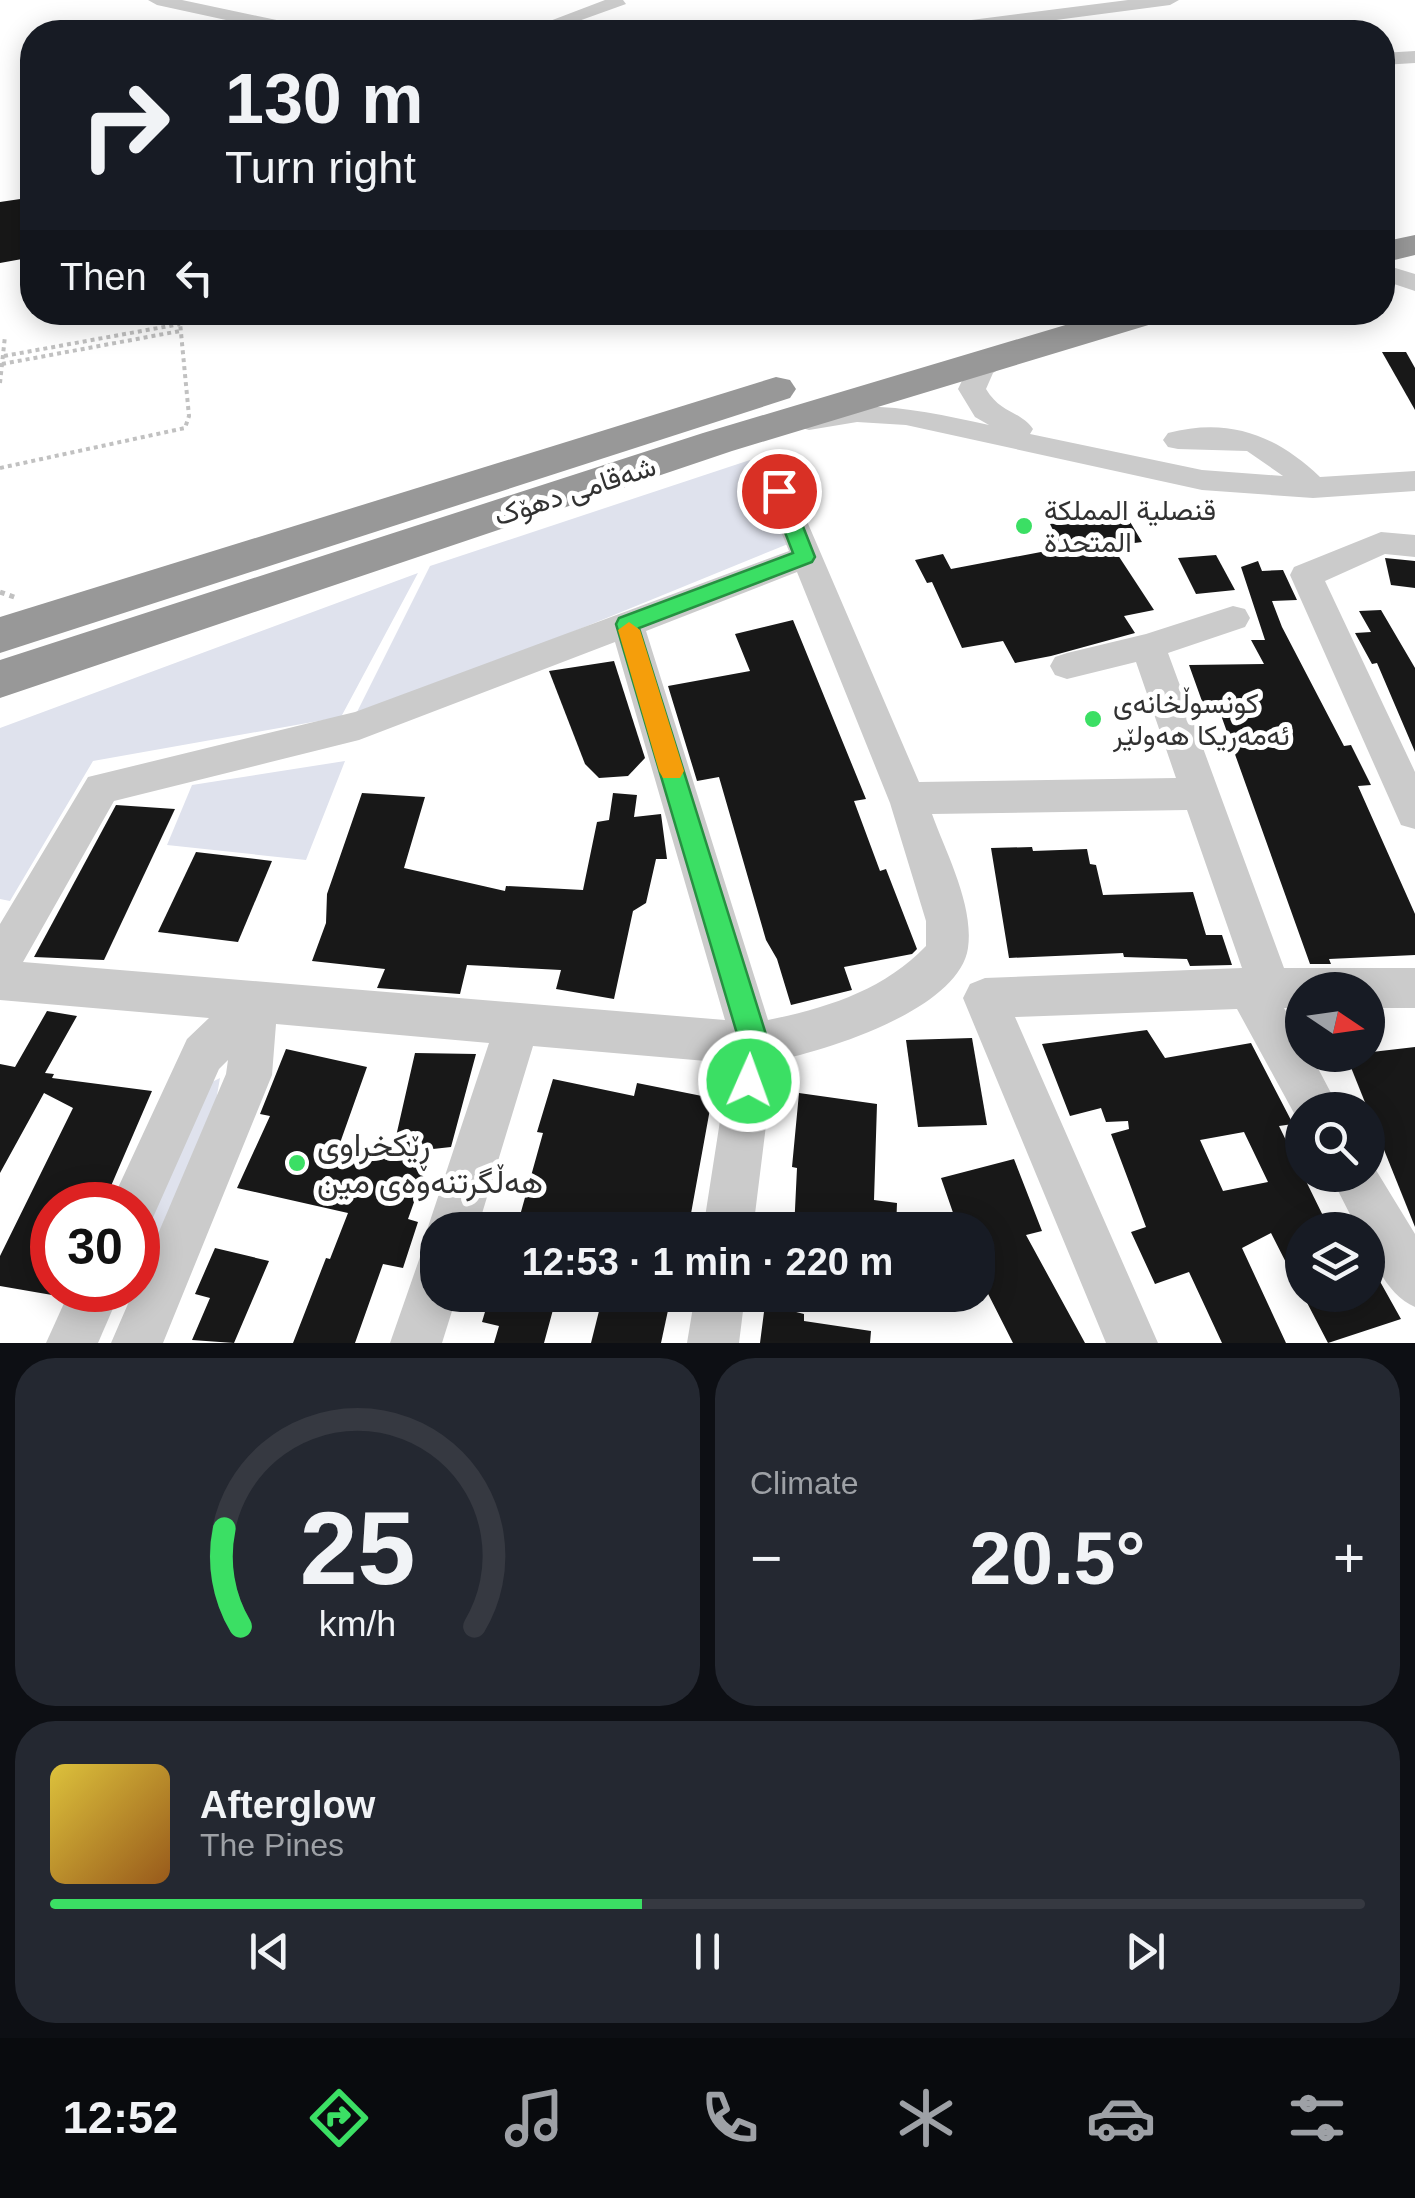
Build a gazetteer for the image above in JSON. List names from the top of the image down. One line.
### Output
{"streets":{"highway":["شەقامی دهۆک"]},"places":["قنصلية المملكة المتحدة","کونسوڵخانەی ئەمەریکا هەولێر","ڕێکخراوی هەڵگرتنەوەی مین"],"north":"right","page":{"turn":["130 m","Turn right"],"then":"Then","limit":"30","trip":"12:53 · 1 min · 220 m","tile":"Climate","heat":["−","20.5°","+"],"song":["Afterglow","The Pines"],"tabs":"12:52","gauge":["25","km/h"]}}
